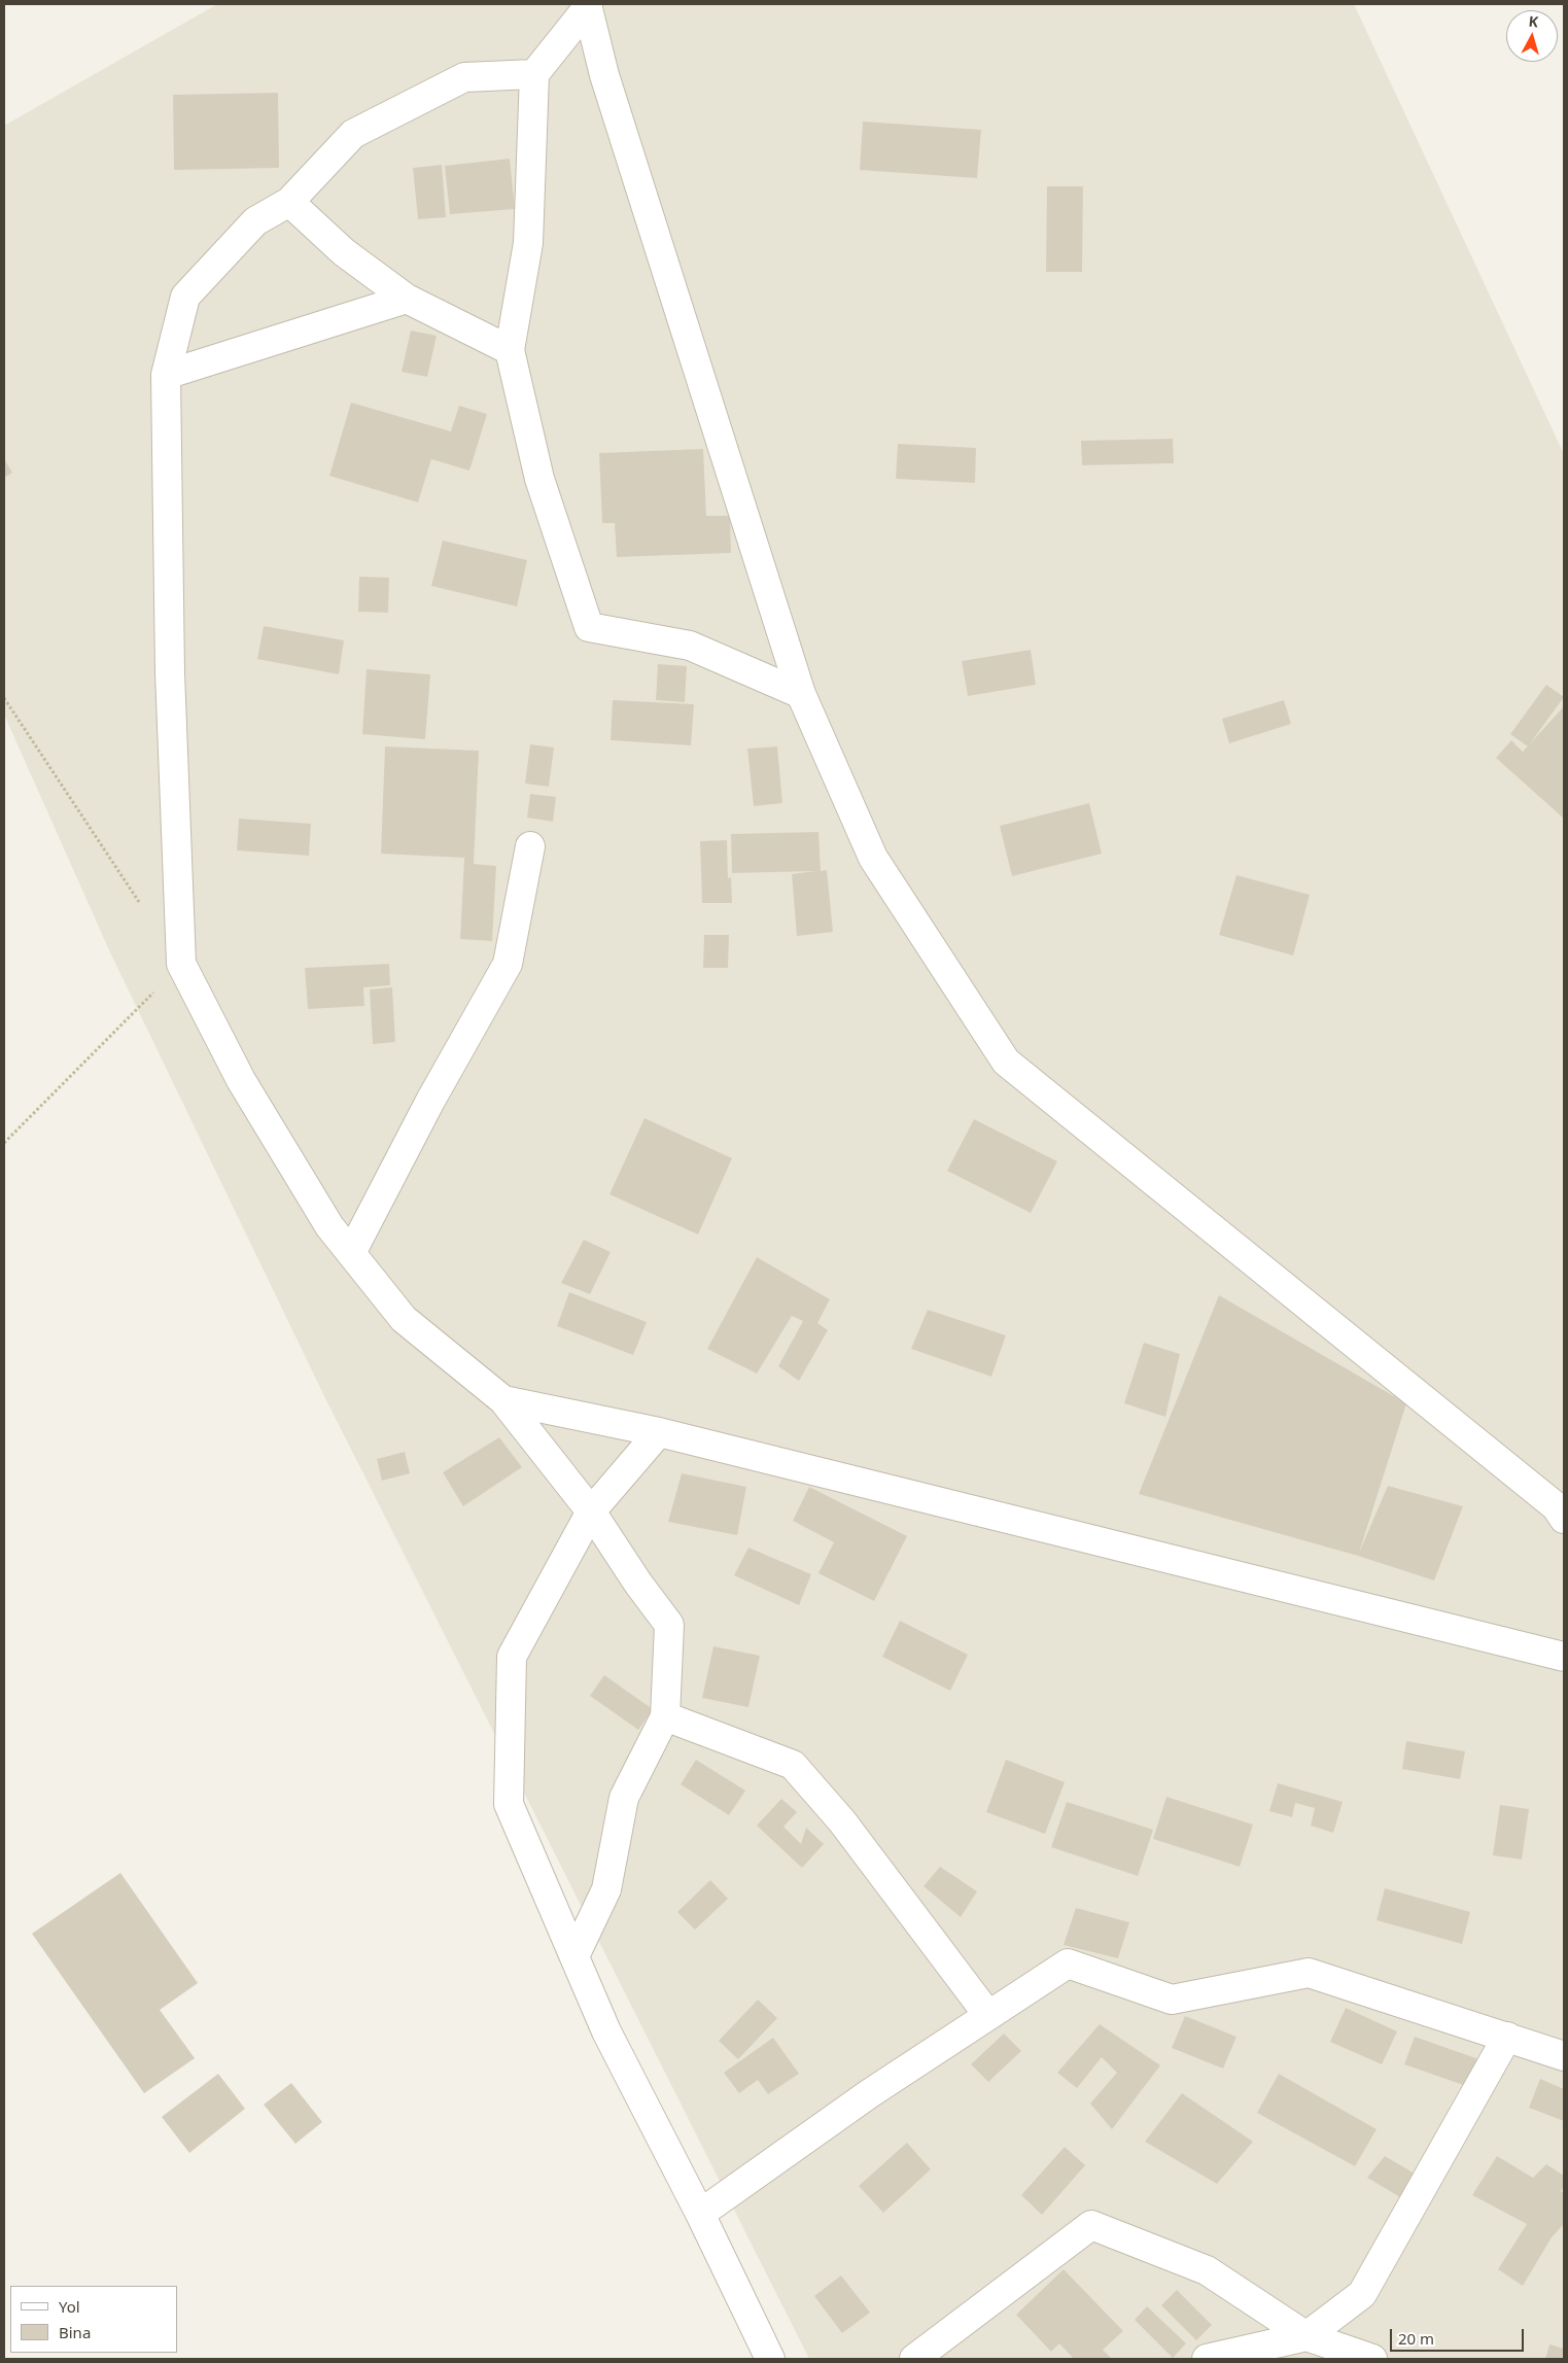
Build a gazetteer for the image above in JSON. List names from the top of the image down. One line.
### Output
{"legend":["Yol","Bina"],"scale_bar":"20 m","north":"top"}
